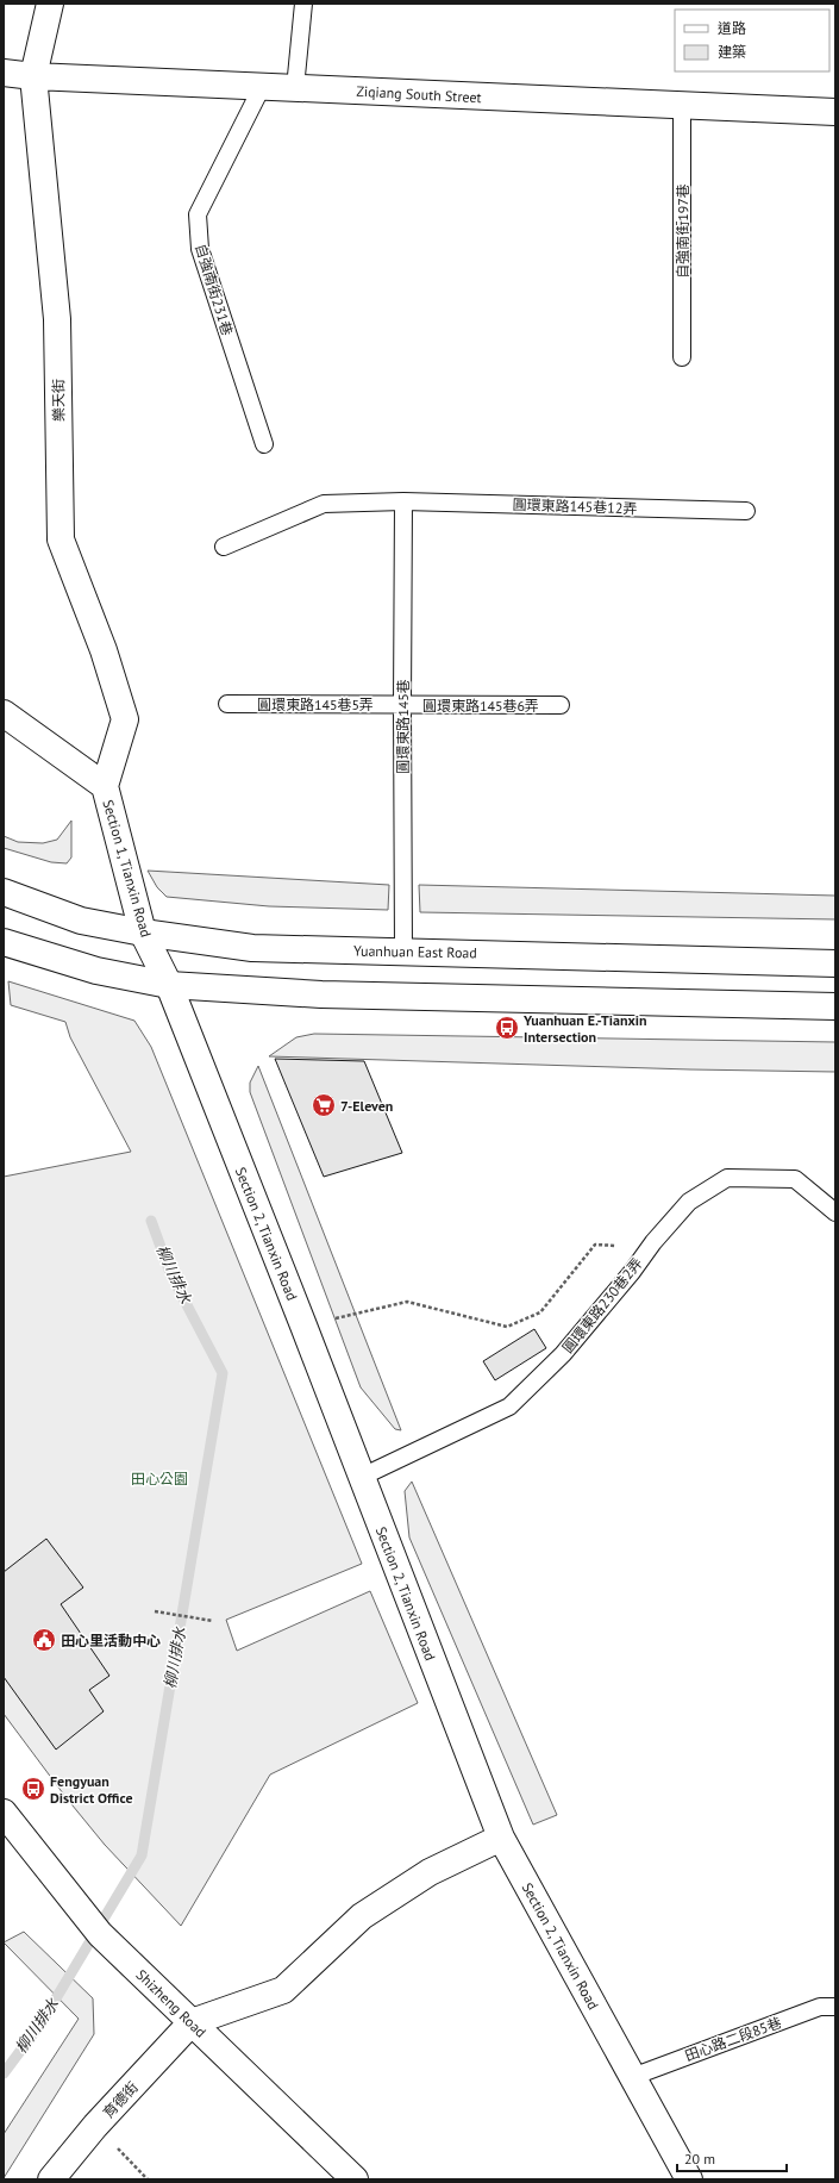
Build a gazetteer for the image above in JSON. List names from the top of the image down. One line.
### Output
{"streets":{"street":["Ziqiang South Street","樂天街","Section 1, Tianxin Road","Yuanhuan East Road","Section 2, Tianxin Road","Shizheng Road","育德街"],"lane":["自強南街197巷","自強南街231巷","圓環東路145巷12弄","圓環東路145巷5弄","圓環東路145巷6弄","圓環東路145巷","圓環東路230巷2弄","田心路二段85巷"]},"crossings":[["Ziqiang South Street","自強南街197巷"],["Ziqiang South Street","自強南街231巷"],["Ziqiang South Street","樂天街"],["樂天街","Section 1, Tianxin Road"],["圓環東路145巷12弄","圓環東路145巷"],["圓環東路145巷5弄","圓環東路145巷6弄"],["圓環東路145巷5弄","圓環東路145巷"],["圓環東路145巷6弄","圓環東路145巷"],["圓環東路145巷","Yuanhuan East Road"],["Section 1, Tianxin Road","Yuanhuan East Road"],["Section 1, Tianxin Road","Section 2, Tianxin Road"],["Section 2, Tianxin Road","圓環東路230巷2弄"],["Section 2, Tianxin Road","田心路二段85巷"],["Shizheng Road","育德街"]],"water":["柳川排水"],"parks":["田心公園"],"places":{"bus stop":["Yuanhuan E.-Tianxin Intersection","Fengyuan District Office"],"supermarket":["7-Eleven"],"public building":["田心里活動中心"]},"legend":["道路","建築"],"scale_bar":"20 m"}
